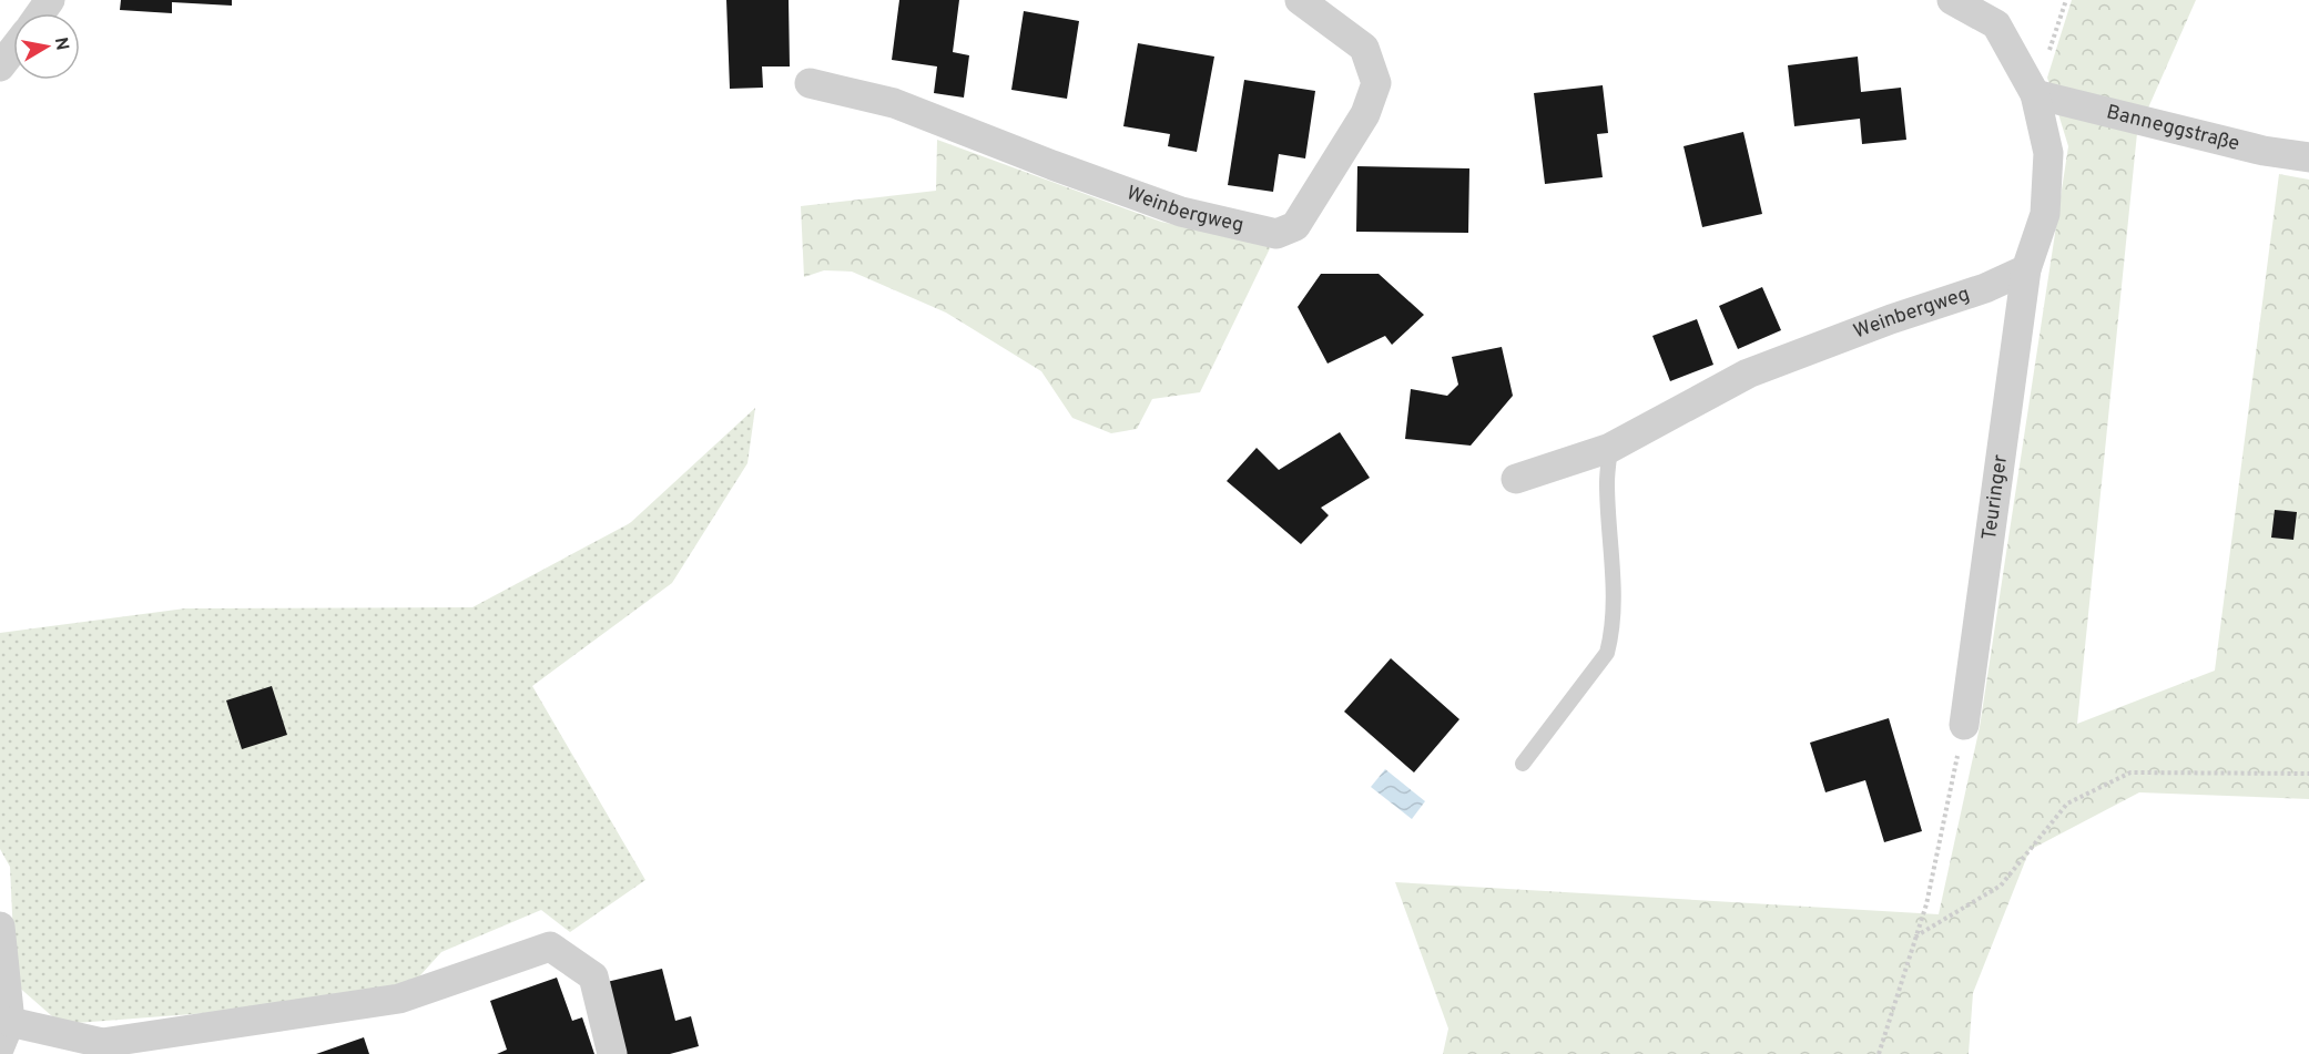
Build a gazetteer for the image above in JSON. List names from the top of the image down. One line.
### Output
{"streets":{"street":["Banneggstraße","Weinbergweg","Teuringer"]},"crossings":[["Weinbergweg","Teuringer"]],"north":"right"}
